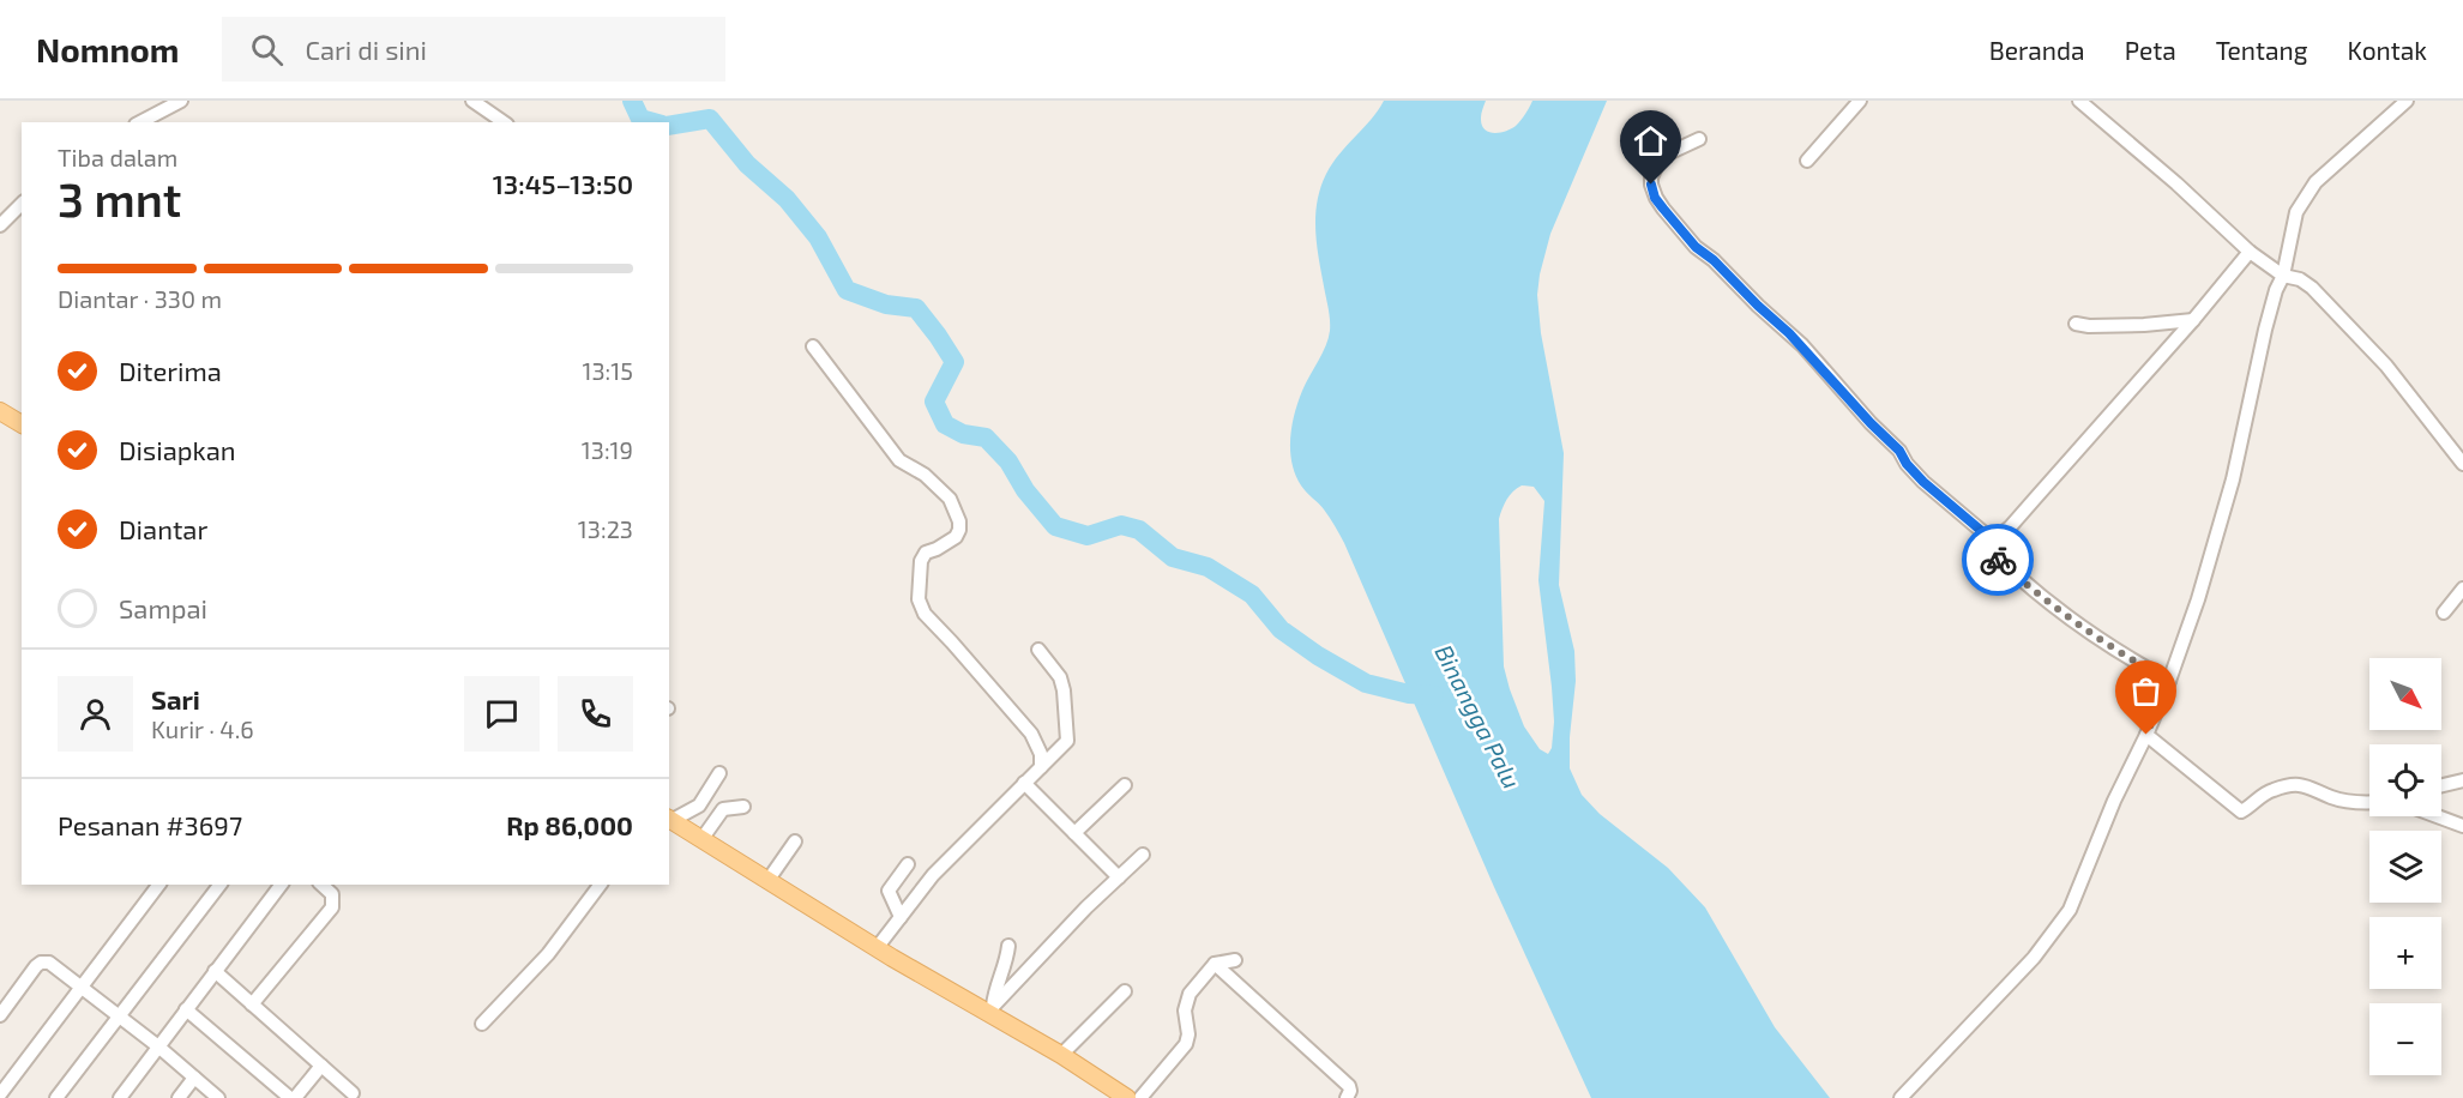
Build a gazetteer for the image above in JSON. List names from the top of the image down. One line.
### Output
{"water":["Binangga Palu"],"north":"bottom right","page":{"header":"Nomnom","search":"Cari di sini","nav":["Beranda","Peta","Tentang","Kontak"],"heading":["3 mnt","Tiba dalam","13:45–13:50"],"panel":["Sari","Kurir · 4.6","Pesanan #3697","Rp 86,000"],"bar":"Diantar · 330 m","list":[["Diterima","13:15"],["Disiapkan","13:19"],["Diantar","13:23"],"Sampai"],"map_buttons":["+","−"]}}
